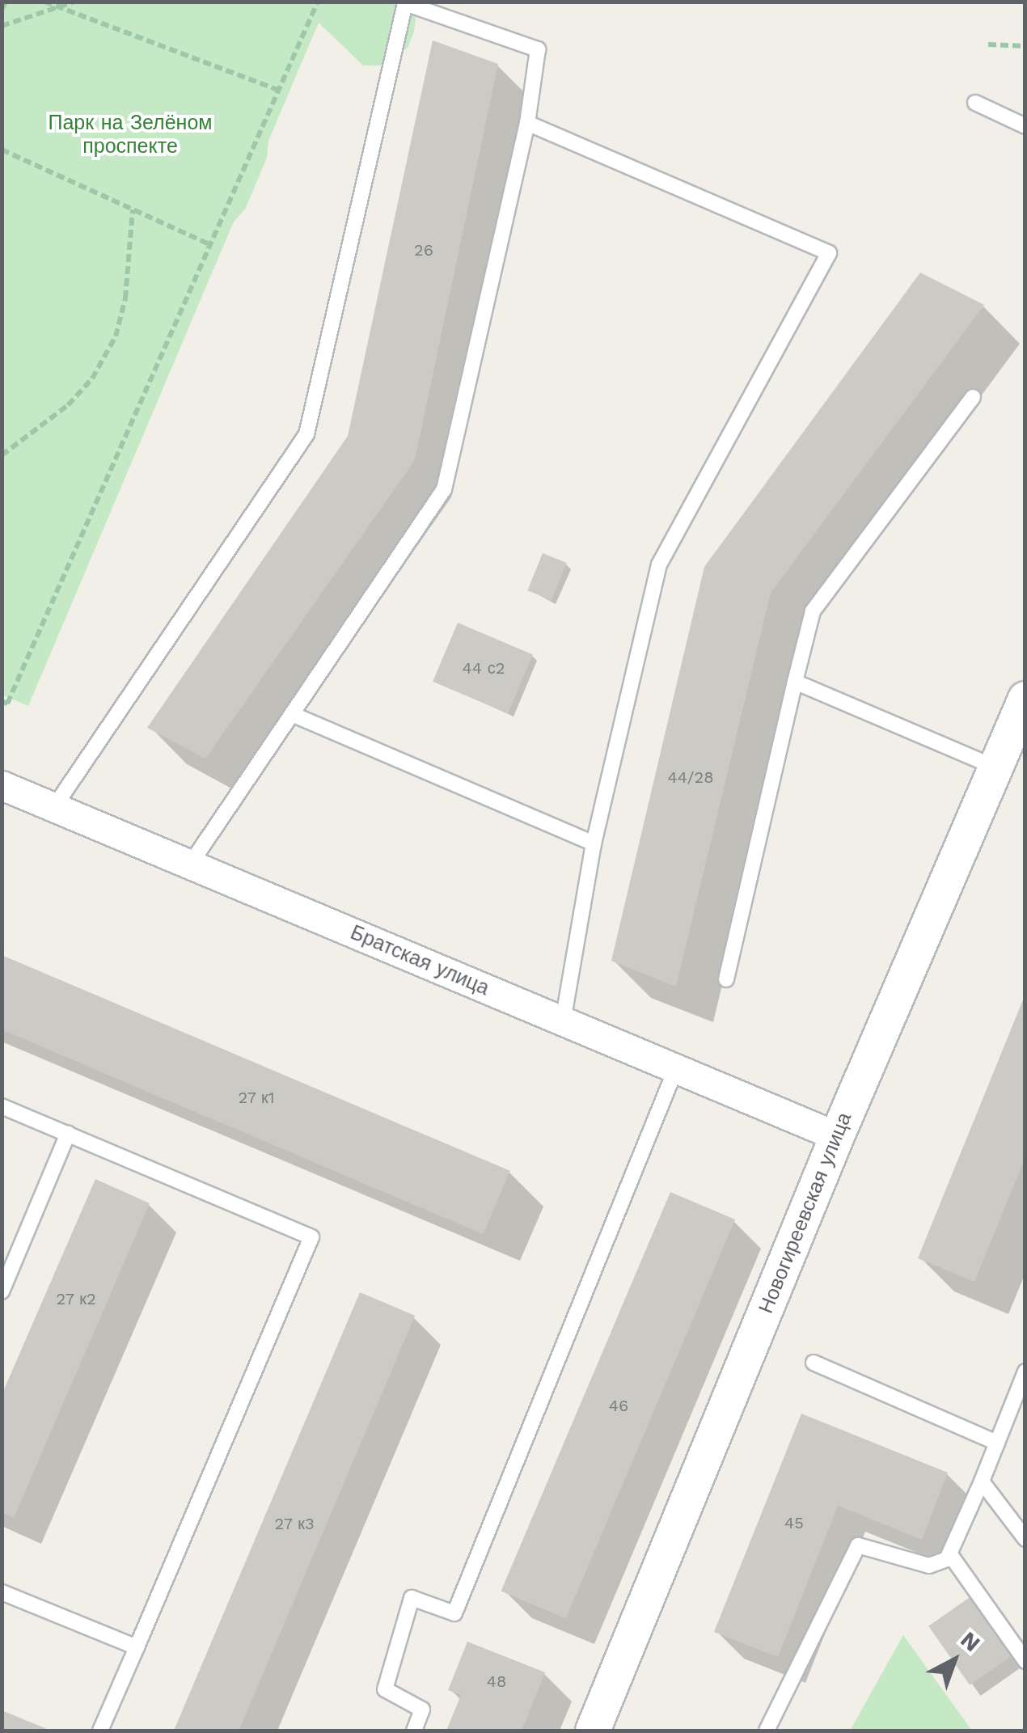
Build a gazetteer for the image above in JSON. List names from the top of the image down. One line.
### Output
{"streets":{"street":["Братская улица","Новогиреевская улица"]},"crossings":[["Братская улица","Новогиреевская улица"]],"parks":["Парк на Зелёном проспекте"],"house_numbers":["26","44 с2","44/28","27 к1","27 к2","46","45","27 к3","48"],"north":"top right"}
